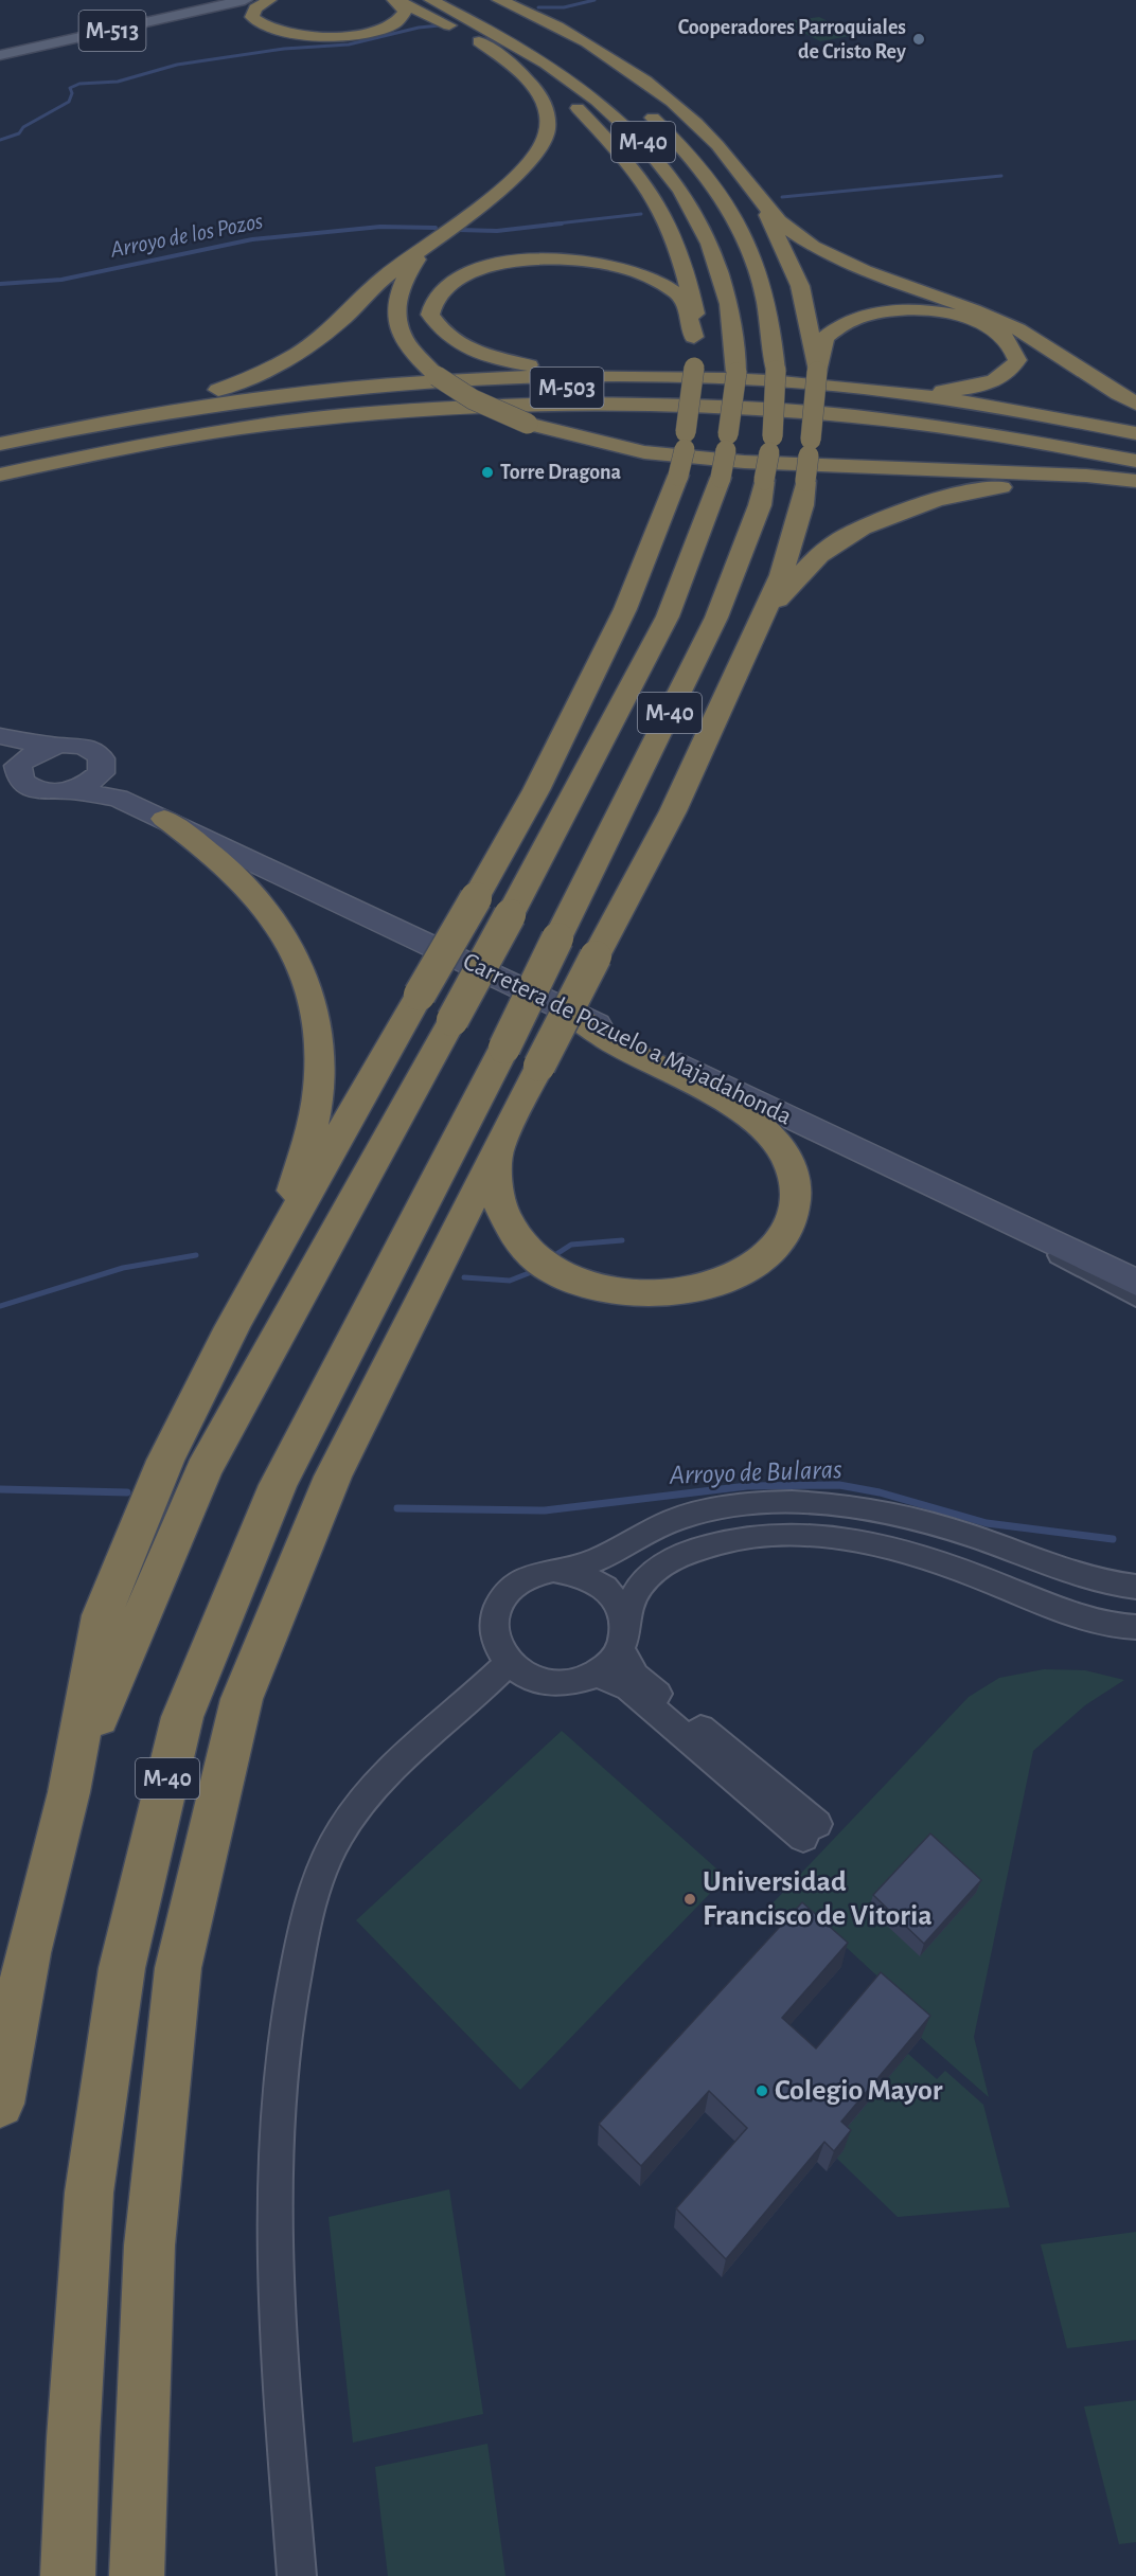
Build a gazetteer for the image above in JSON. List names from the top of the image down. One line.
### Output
{"streets":{"highway":["M-40","M-503"],"main road":["M-513"],"street":["Carretera de Pozuelo a Majadahonda"]},"water":["Arroyo de los Pozos","Arroyo de Bularas"],"places":["Cooperadores Parroquiales de Cristo Rey","Torre Dragona","Universidad Francisco de Vitoria","Colegio Mayor"]}
